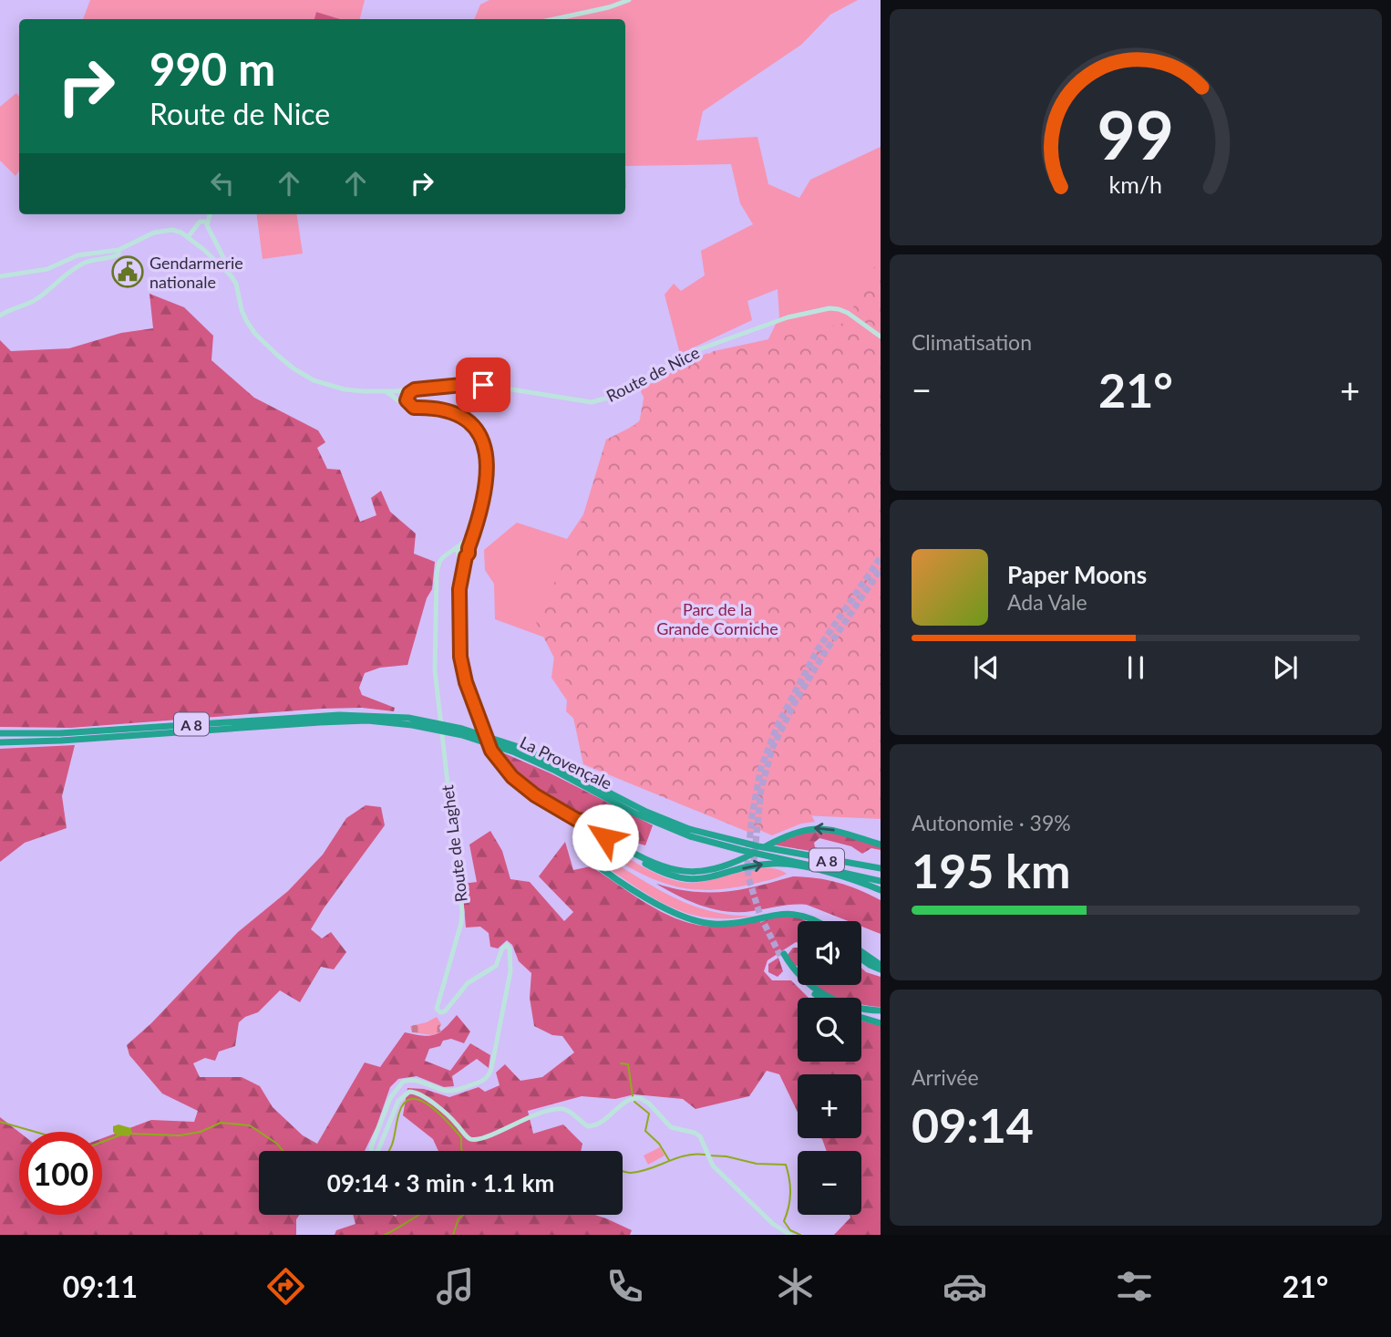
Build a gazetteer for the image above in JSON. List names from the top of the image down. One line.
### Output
{"streets":{"highway":["A 8","La Provençale"],"main road":["Route de Nice","Route de Laghet"]},"parks":["Parc de la Grande Corniche"],"places":{"public building":["Gendarmerie nationale"]},"page":{"turn":["990 m","Route de Nice"],"tile":["Climatisation",["Autonomie · 39%","195 km"],["Arrivée","09:14"]],"heat":["−","21°","+"],"song":["Paper Moons","Ada Vale"],"map_buttons":["+","−"],"limit":"100","trip":"09:14 · 3 min · 1.1 km","tabs":["09:11","21°"],"gauge":["99","km/h"]}}
